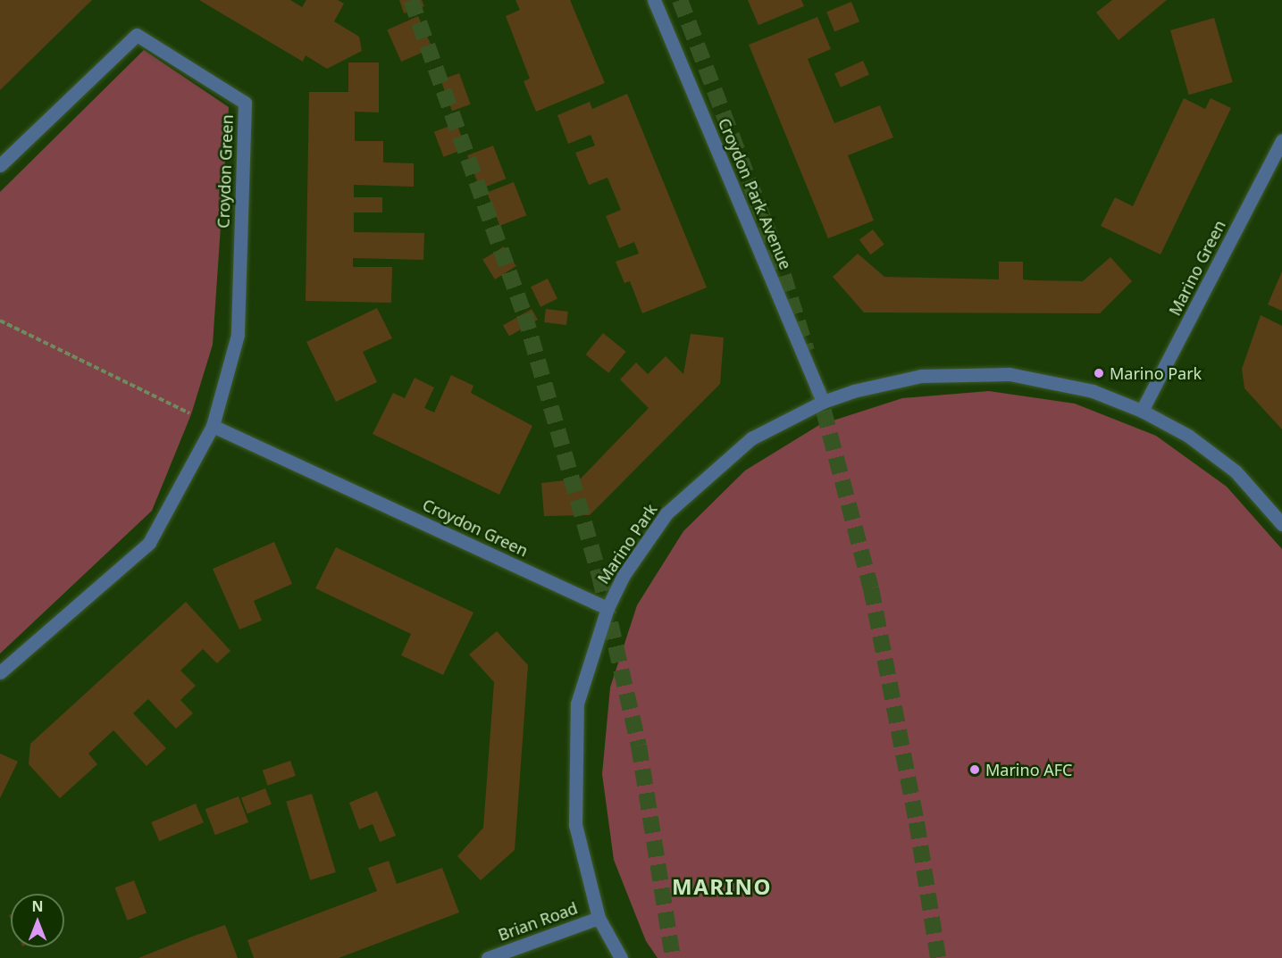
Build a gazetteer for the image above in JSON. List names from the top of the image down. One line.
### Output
{"streets":{"street":["Croydon Green","Croydon Park Avenue","Marino Green","Marino Park","Brian Road"]},"crossings":[["Croydon Green","Marino Park"],["Croydon Park Avenue","Marino Park"],["Marino Green","Marino Park"],["Marino Park","Brian Road"]],"districts":["MARINO"],"places":["Marino Park","Marino AFC"],"north":"top"}
